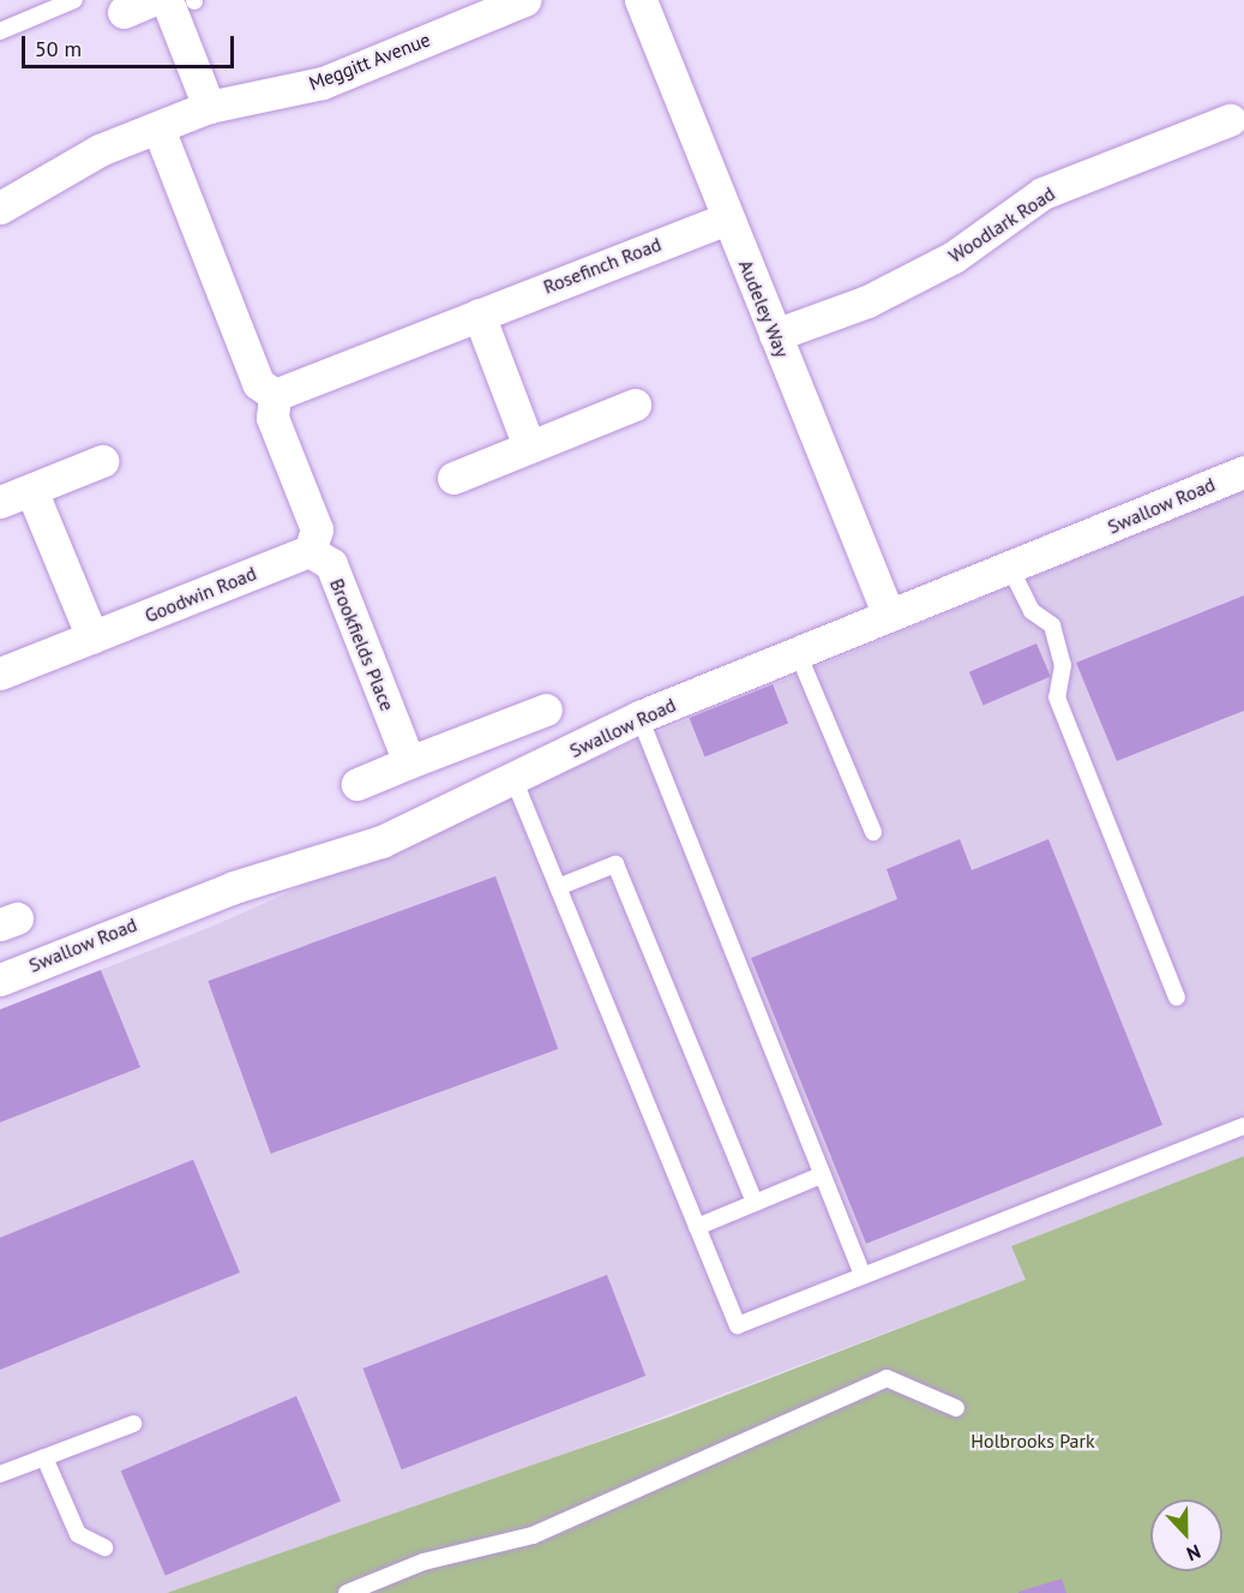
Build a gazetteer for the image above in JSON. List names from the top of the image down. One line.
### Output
{"streets":{"street":["Meggitt Avenue","Woodlark Road","Rosefinch Road","Audeley Way","Swallow Road","Goodwin Road","Brookfields Place"]},"crossings":[["Woodlark Road","Audeley Way"],["Rosefinch Road","Audeley Way"],["Audeley Way","Swallow Road"],["Goodwin Road","Brookfields Place"]],"parks":["Holbrooks Park"],"scale_bar":"50 m","north":"bottom"}
